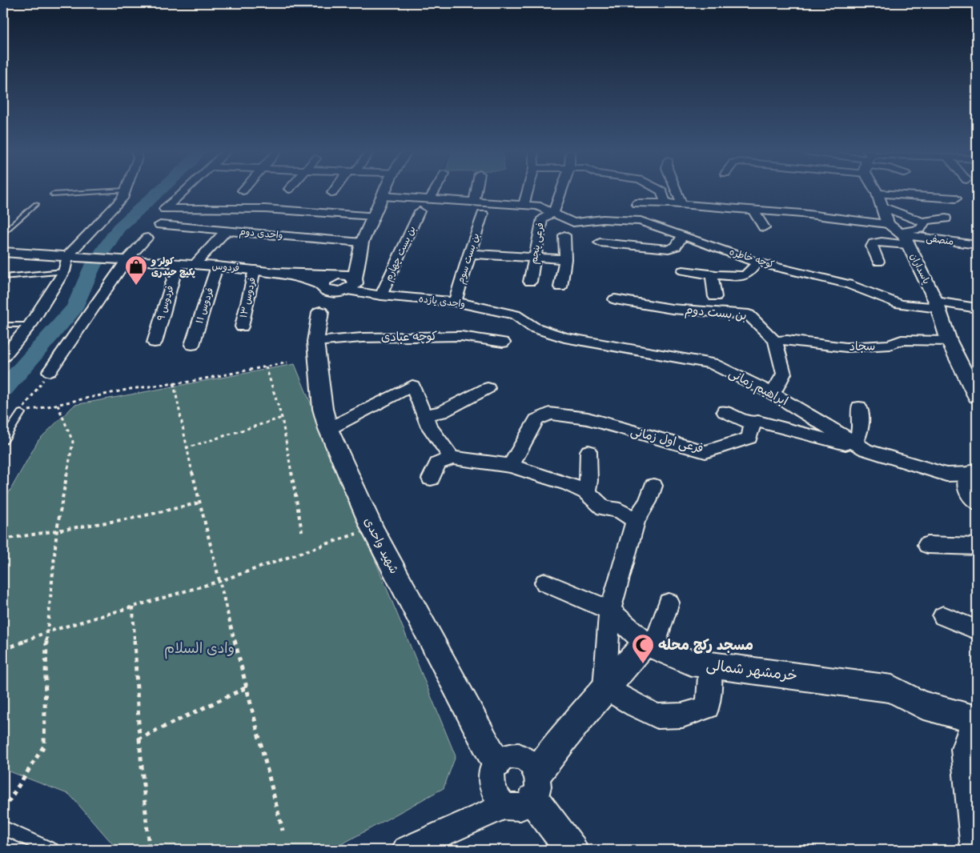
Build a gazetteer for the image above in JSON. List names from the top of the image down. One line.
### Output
{"streets":{"street":["واحدی دوم","منصفی","فرعی پنجم","بن بست چهارم","بن بست سوم","كوچه خاطره","فردوس","پاسداران","فردوس ۱۳","واحدی یازده","فردوس ۹","فردوس ۱۱","بن بست دوم","کوچه عبادی","سجاد","ابراهیم زمانی","فرعی اول زمانی","شهید واحدی","خرمشهر شمالی"]},"crossings":[["منصفی","پاسداران"],["فرعی پنجم","كوچه خاطره"],["بن بست چهارم","واحدی یازده"],["بن بست سوم","واحدی یازده"],["كوچه خاطره","پاسداران"],["فردوس","فردوس ۱۳"],["فردوس","فردوس ۹"],["فردوس","فردوس ۱۱"],["پاسداران","سجاد"],["واحدی یازده","ابراهیم زمانی"],["بن بست دوم","سجاد"],["بن بست دوم","ابراهیم زمانی"],["کوچه عبادی","شهید واحدی"]],"parks":["وادی السلام"],"places":{"shop":["کولر و پکیج حیدری"],"mosque":["مسجد رکج محله"]}}
